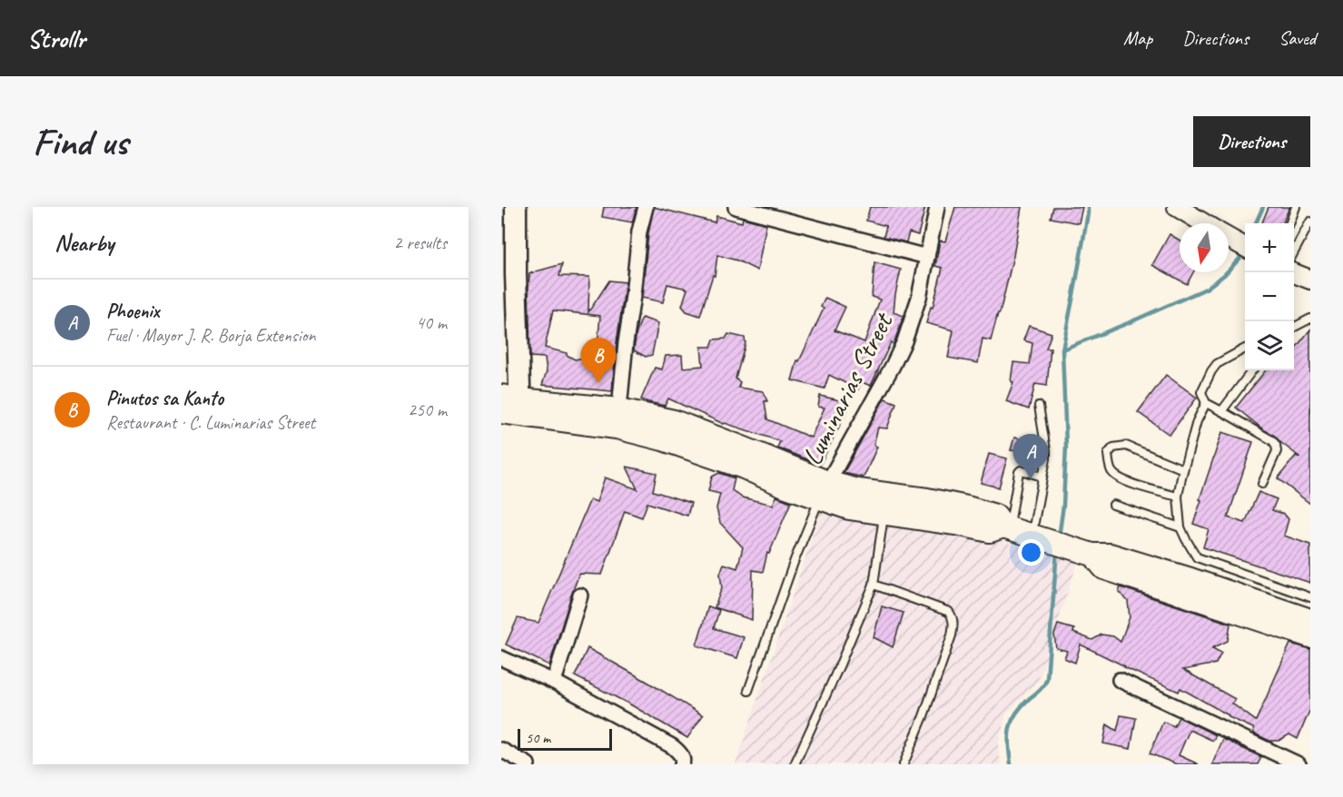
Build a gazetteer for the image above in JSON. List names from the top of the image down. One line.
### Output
{"streets":{"street":["Luminarias Street"]},"scale_bar":"50 m","north":"bottom","page":{"header":"Strollr","nav":["Map","Directions","Saved"],"buttons":"Directions","title":"Find us","heading":["Nearby","2 results"],"map_buttons":["+","−"],"list":[{"mark":"A","name":"Phoenix","note":"Fuel · Mayor J. R. Borja Extension","value":"40 m"},{"mark":"B","name":"Pinutos sa Kanto","note":"Restaurant · C. Luminarias Street","value":"250 m"}],"pins":["B","A"],"scale":"50 m"}}
